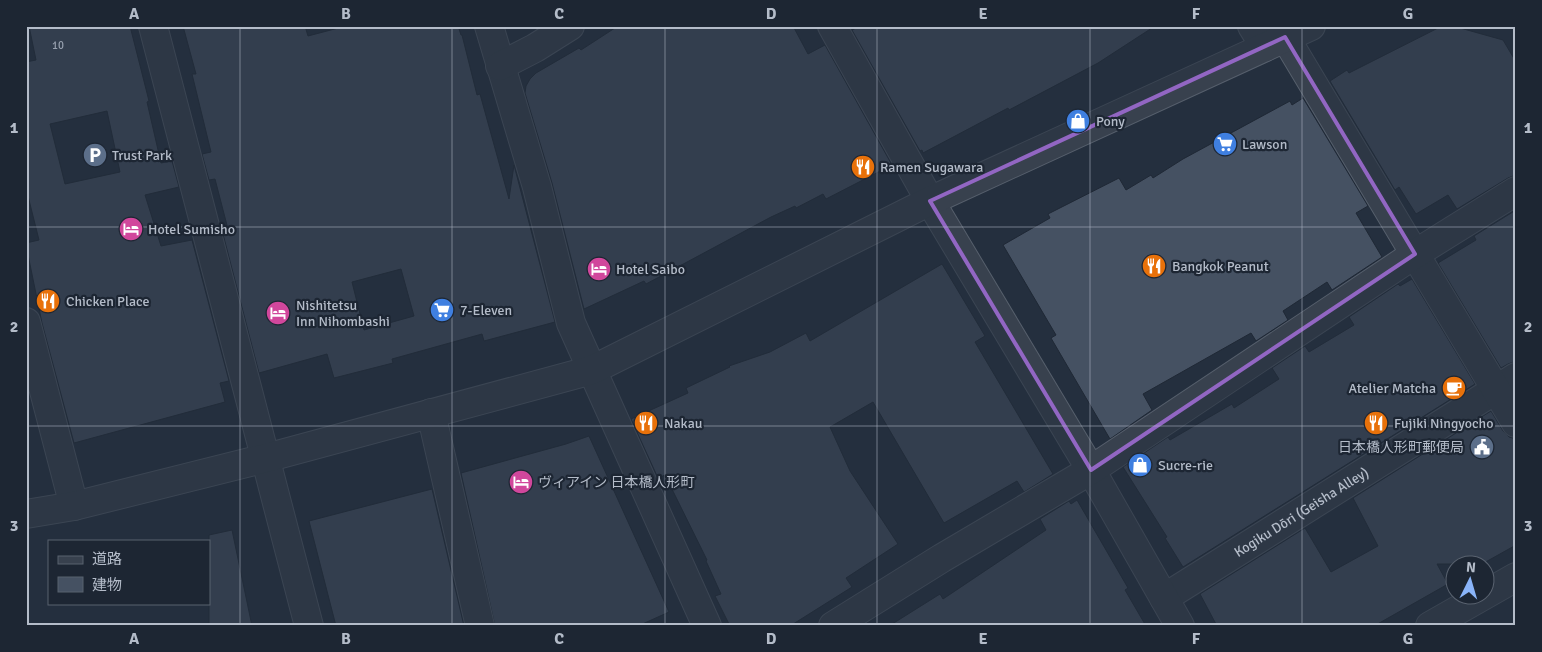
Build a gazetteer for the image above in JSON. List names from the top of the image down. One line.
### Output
{"streets":{"street":["Kogiku Dōri (Geisha Alley)"]},"places":{"shop":["Pony","Sucre-rie"],"supermarket":["Lawson","7-Eleven"],"parking":["Trust Park"],"restaurant":["Ramen Sugawara","Bangkok Peanut","Chicken Place","Nakau","Fujiki Ningyocho"],"hotel":["Hotel Sumisho","Hotel Saibo","Nishitetsu Inn Nihombashi","ヴィアイン 日本橋人形町"],"cafe":["Atelier Matcha"],"public building":["日本橋人形町郵便局"]},"house_numbers":["10"],"legend":["道路","建物"],"north":"top","grid":{"columns":["A","B","C","D","E","F","G"],"rows":["1","2","3"]}}
